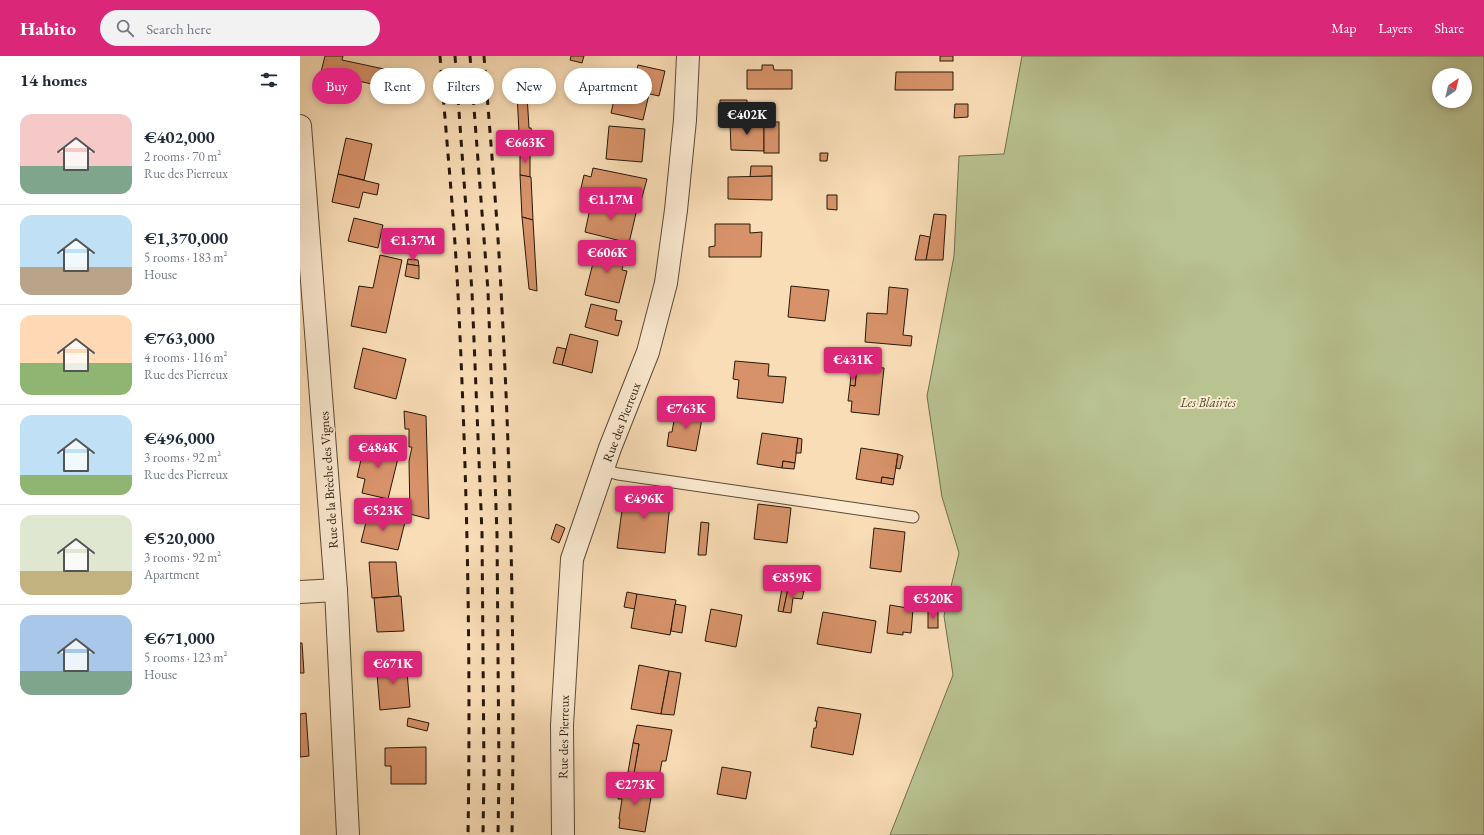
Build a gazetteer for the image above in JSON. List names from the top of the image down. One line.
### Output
{"streets":{"street":["Rue des Pierreux","Rue de la Brèche des Vignes"]},"parks":["Les Blairies"],"north":"top right","page":{"header":"Habito","search":"Search here","nav":["Map","Layers","Share"],"heading":"14 homes","chip":["Buy","Rent","Filters","New","Apartment"],"price":["€402K","€663K","€1.17M","€1.37M","€606K","€431K","€763K","€484K","€496K","€523K","€859K","€520K","€671K","€273K"],"list":[{"name":"€402,000","note":"2 rooms · 70 m² · Rue des Pierreux"},{"name":"€1,370,000","note":"5 rooms · 183 m² · House"},{"name":"€763,000","note":"4 rooms · 116 m² · Rue des Pierreux"},{"name":"€496,000","note":"3 rooms · 92 m² · Rue des Pierreux"},{"name":"€520,000","note":"3 rooms · 92 m² · Apartment"},{"name":"€671,000","note":"5 rooms · 123 m² · House"}]}}
